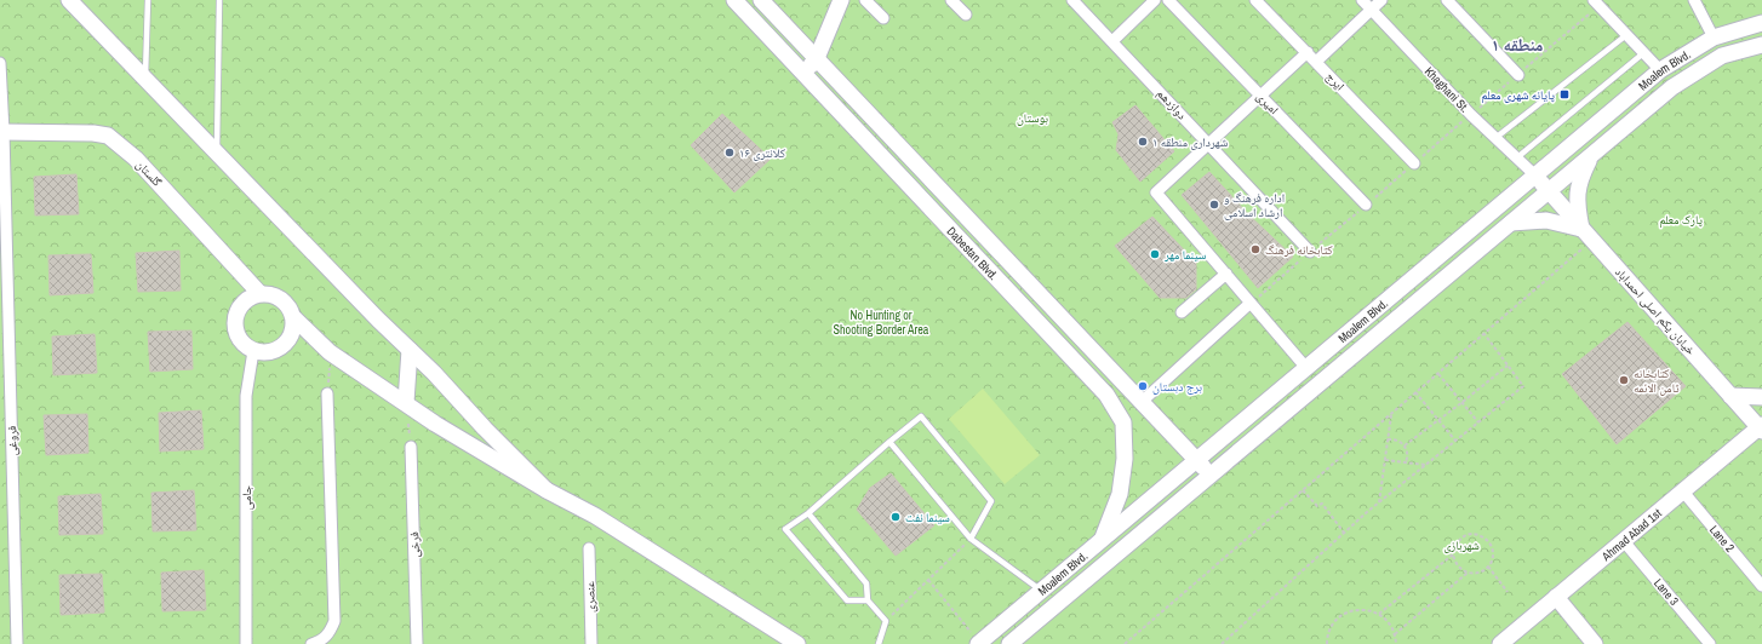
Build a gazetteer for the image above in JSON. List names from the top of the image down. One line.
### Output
{"streets":{"street":["Moalem Blvd.","ایرج","Khaghani St.","امیری","دوازدهم","گلستان","Dabestan Blvd.","خیابان یکم اصلی احمداباد","فروغی","جامی","Ahmad Abad 1st","Lane 2","فرخی","Lane 3","عنصری"]},"crossings":[["Moalem Blvd.","Khaghani St."],["Moalem Blvd.","Dabestan Blvd."],["Moalem Blvd.","خیابان یکم اصلی احمداباد"],["Khaghani St.","خیابان یکم اصلی احمداباد"],["گلستان","فروغی"],["گلستان","جامی"],["خیابان یکم اصلی احمداباد","Ahmad Abad 1st"],["Ahmad Abad 1st","Lane 2"],["Ahmad Abad 1st","Lane 3"]],"districts":["منطقه ۱"],"parks":["بوستان","پارک معلم","No Hunting or Shooting Border Area","شهربازی"],"places":{"transit":["پایانه شهری معلم"],"other":["شهرداری منطقه ۱","کلانتری ۱۶","اداره فرهنگ و ارشاد اسلامی","کتابخانه فرهنگ","سینما مهر","کتابخانه ثامن الائمه","برج دبستان","سینما نفت"]}}
